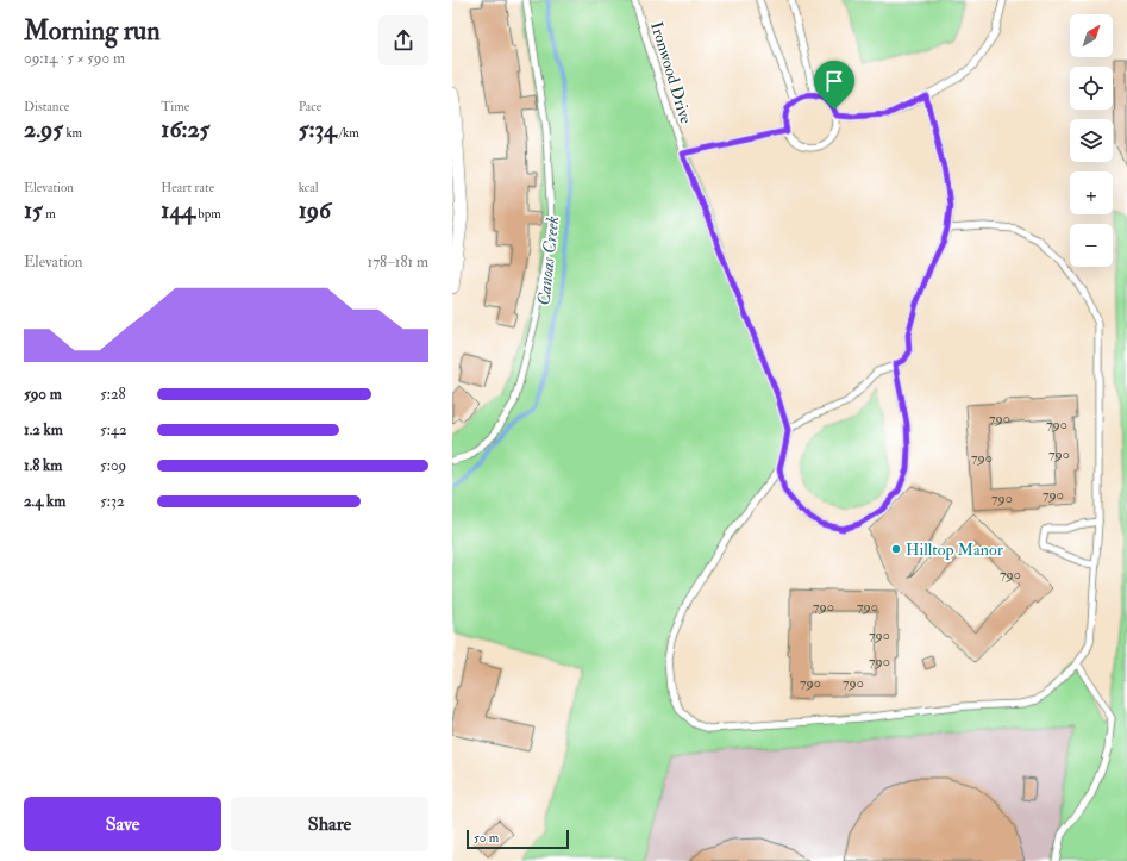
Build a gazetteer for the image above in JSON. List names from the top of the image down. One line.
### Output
{"streets":{"lane":["Ironwood Drive"]},"water":["Canoas Creek"],"places":["Hilltop Manor"],"house_numbers":["790","790","790","790","790","790","790","790","790","790","790","790","790"],"scale_bar":"50 m","north":"top right","page":{"heading":["Morning run","09:14 · 5 × 590 m"],"map_buttons":["+","−"],"stats":[["Distance","2.95 km"],["Time","16:25"],["Pace","5:34 /km"],["Elevation","15 m"],["Heart rate","144 bpm"],["kcal","196"]],"chart":["Elevation","178–181 m"],"list":[{"name":"590 m","note":"5:28"},{"name":"1.2 km","note":"5:42"},{"name":"1.8 km","note":"5:09"},{"name":"2.4 km","note":"5:32"}],"buttons":["Save","Share"],"scale":"50 m"}}
